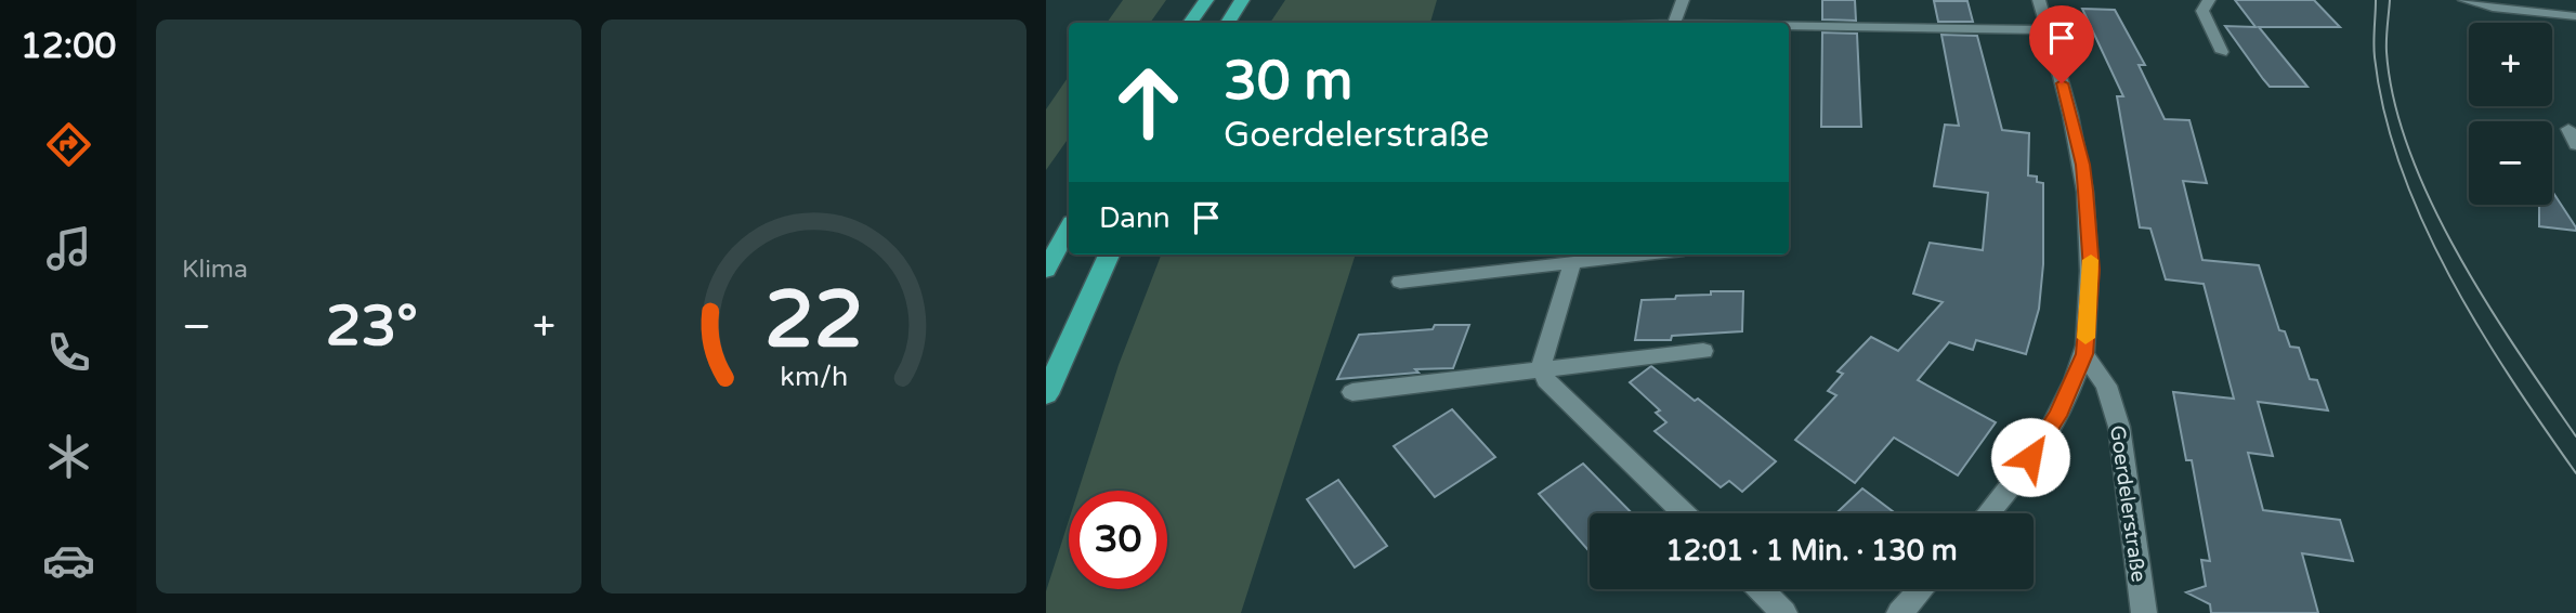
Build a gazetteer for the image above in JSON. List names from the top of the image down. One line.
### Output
{"streets":{"street":["Goerdelerstraße"]},"page":{"tabs":"12:00","tile":"Klima","map_buttons":["+","−"],"turn":["30 m","Goerdelerstraße"],"then":"Dann","heat":["−","23°","+"],"limit":"30","trip":"12:01 · 1 Min. · 130 m","gauge":["22","km/h"]}}
